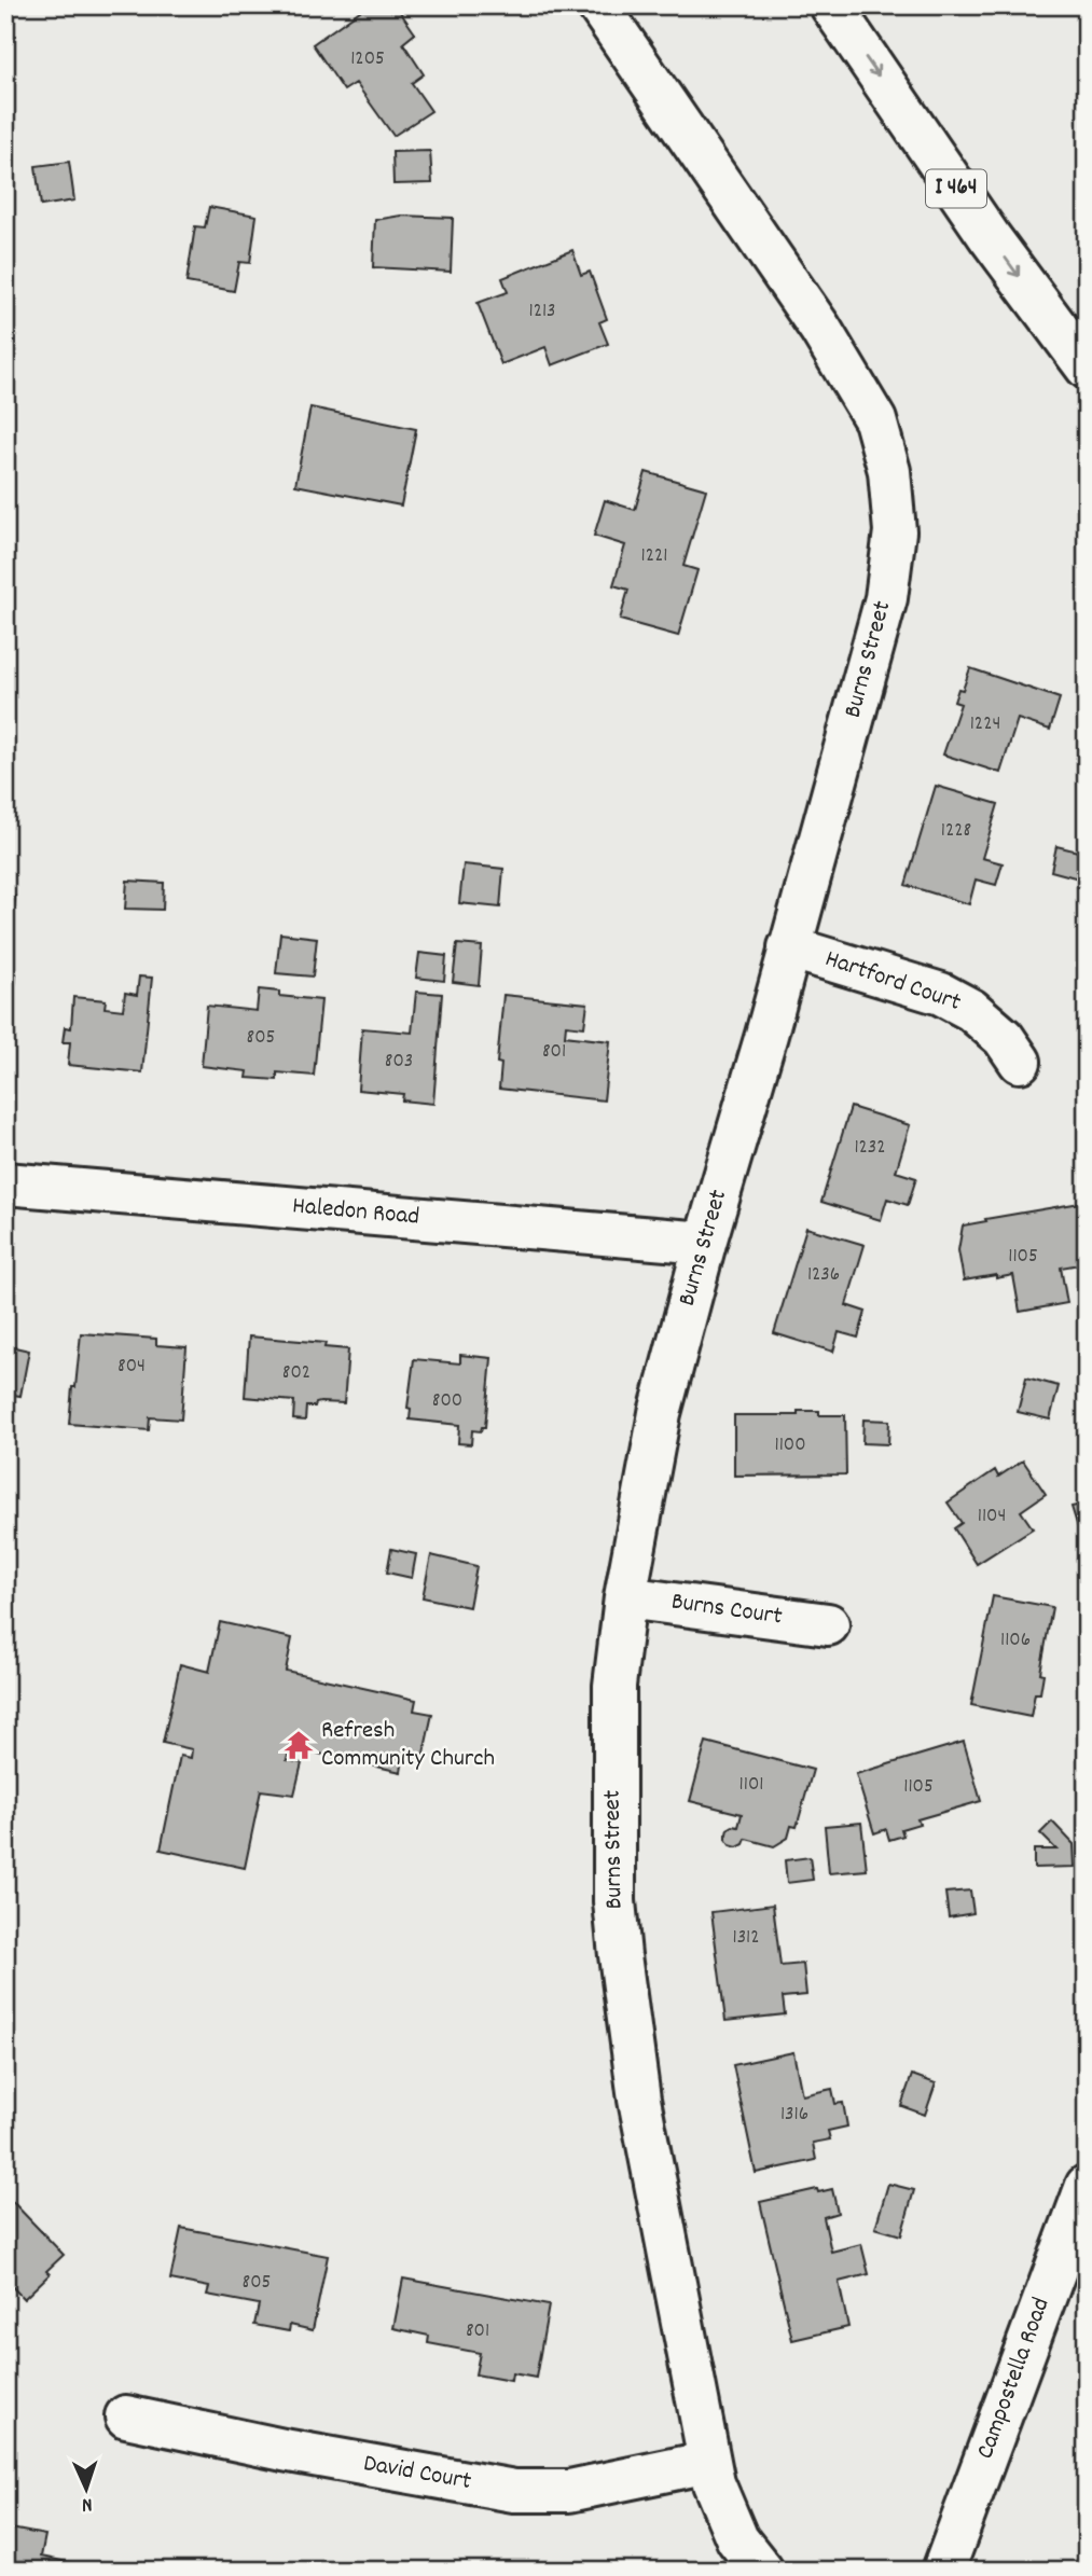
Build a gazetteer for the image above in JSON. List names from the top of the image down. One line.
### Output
{"streets":{"main road":["I 464","Burns Street","Hartford Court","Haledon Road","Burns Court","Campostella Road","David Court"]},"crossings":[["Burns Street","Hartford Court"],["Burns Street","Haledon Road"],["Burns Street","Burns Court"],["Burns Street","David Court"]],"places":{"temple":["Refresh Community Church"]},"house_numbers":["1205","1213","1221","1224","1228","805","801","803","1232","1105","1236","804","802","800","1100","1104","1106","1101","1105","1312","1316","805","801"],"north":"bottom"}
